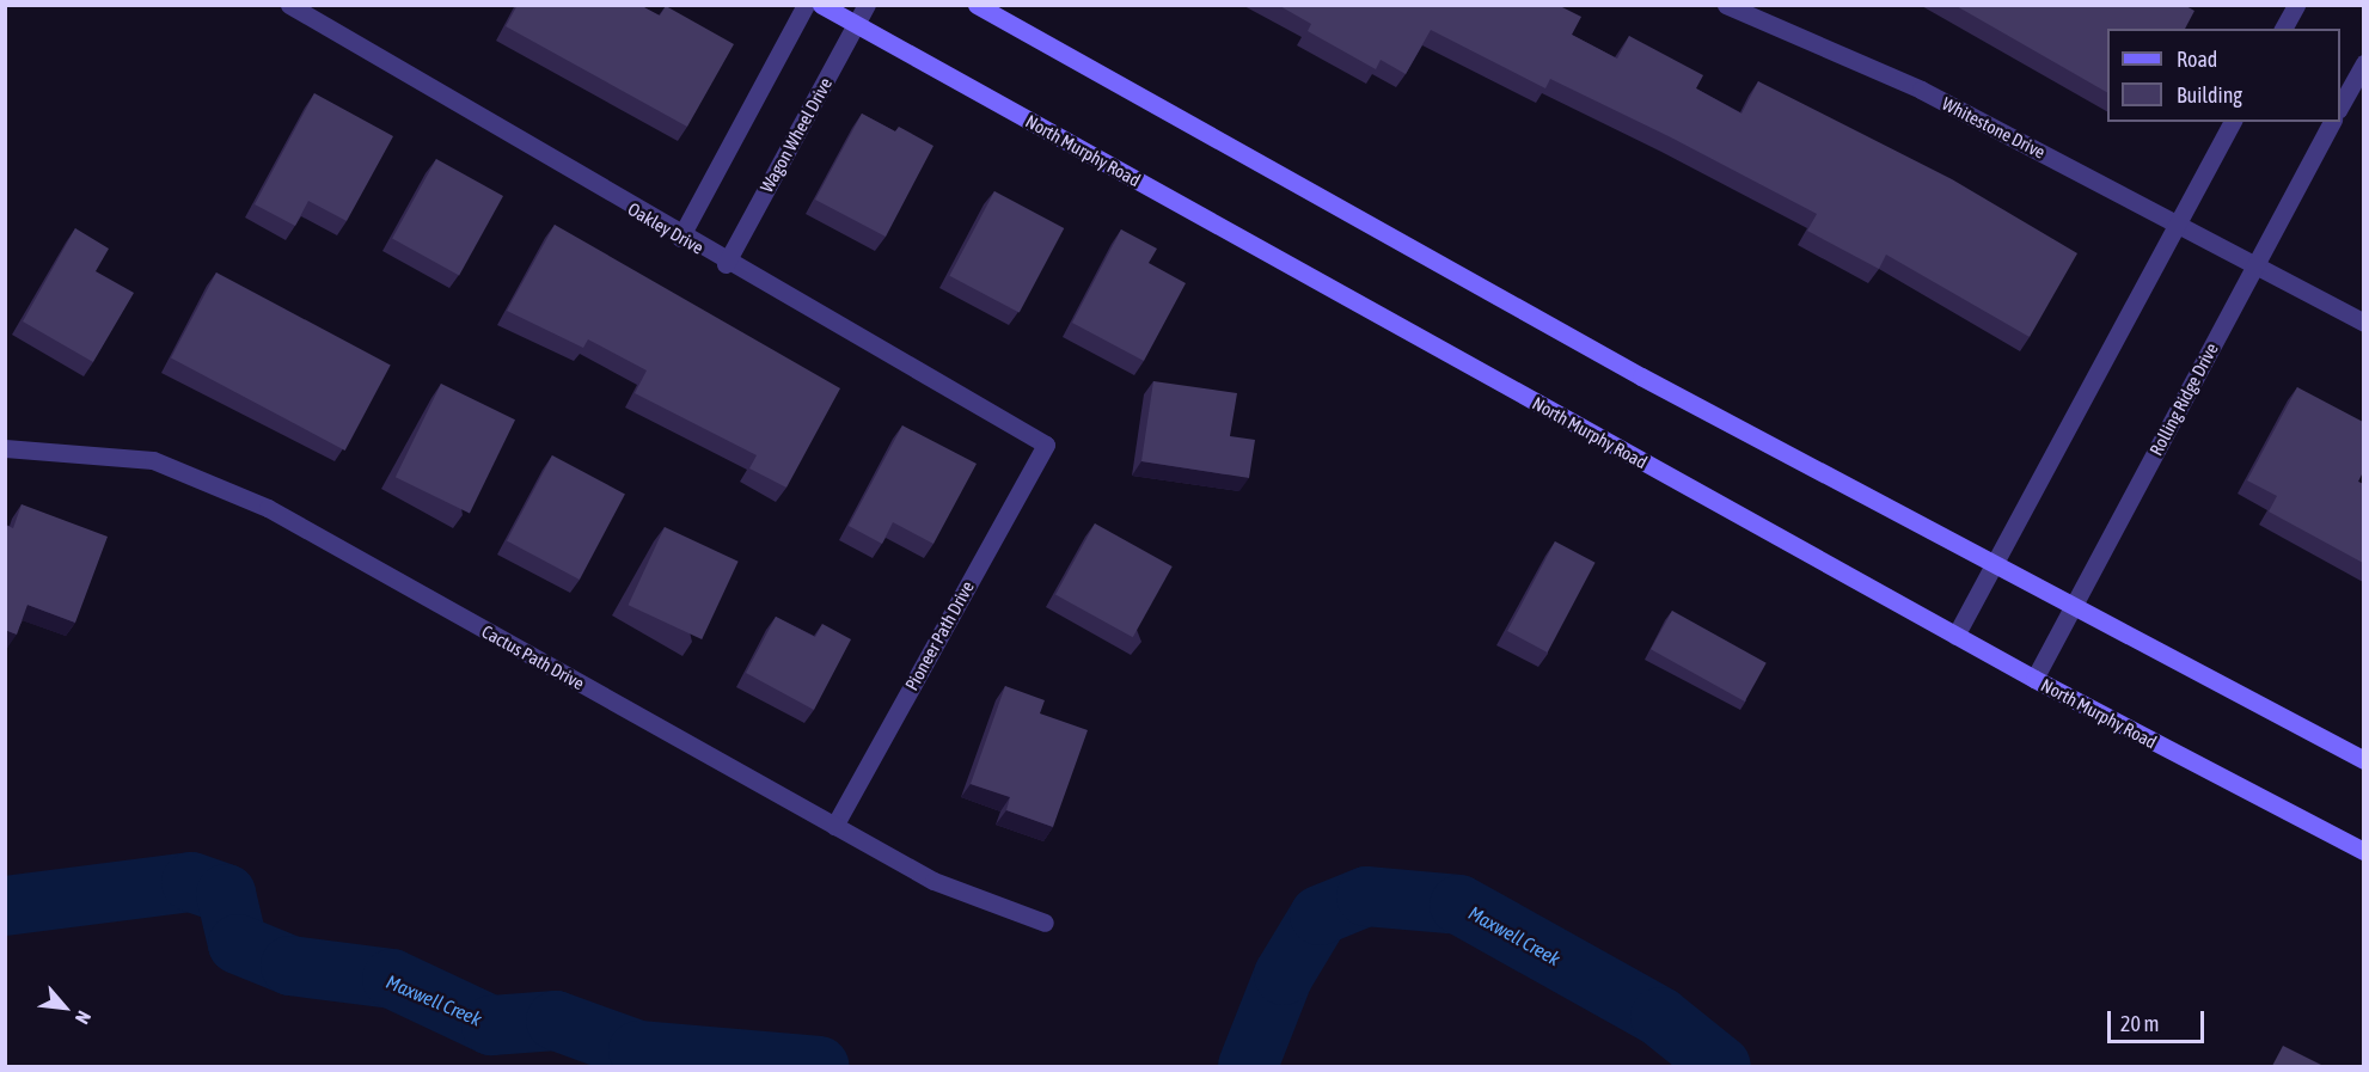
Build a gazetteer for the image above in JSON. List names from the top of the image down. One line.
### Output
{"streets":{"main road":["North Murphy Road"],"street":["Whitestone Drive","Wagon Wheel Drive","Oakley Drive","Rolling Ridge Drive","Pioneer Path Drive","Cactus Path Drive"]},"crossings":[["Whitestone Drive","Rolling Ridge Drive"],["Wagon Wheel Drive","North Murphy Road"],["Wagon Wheel Drive","Oakley Drive"],["North Murphy Road","Rolling Ridge Drive"],["Oakley Drive","Pioneer Path Drive"],["Pioneer Path Drive","Cactus Path Drive"]],"water":["Maxwell Creek"],"legend":["Road","Building"],"scale_bar":"20 m","north":"bottom right"}
